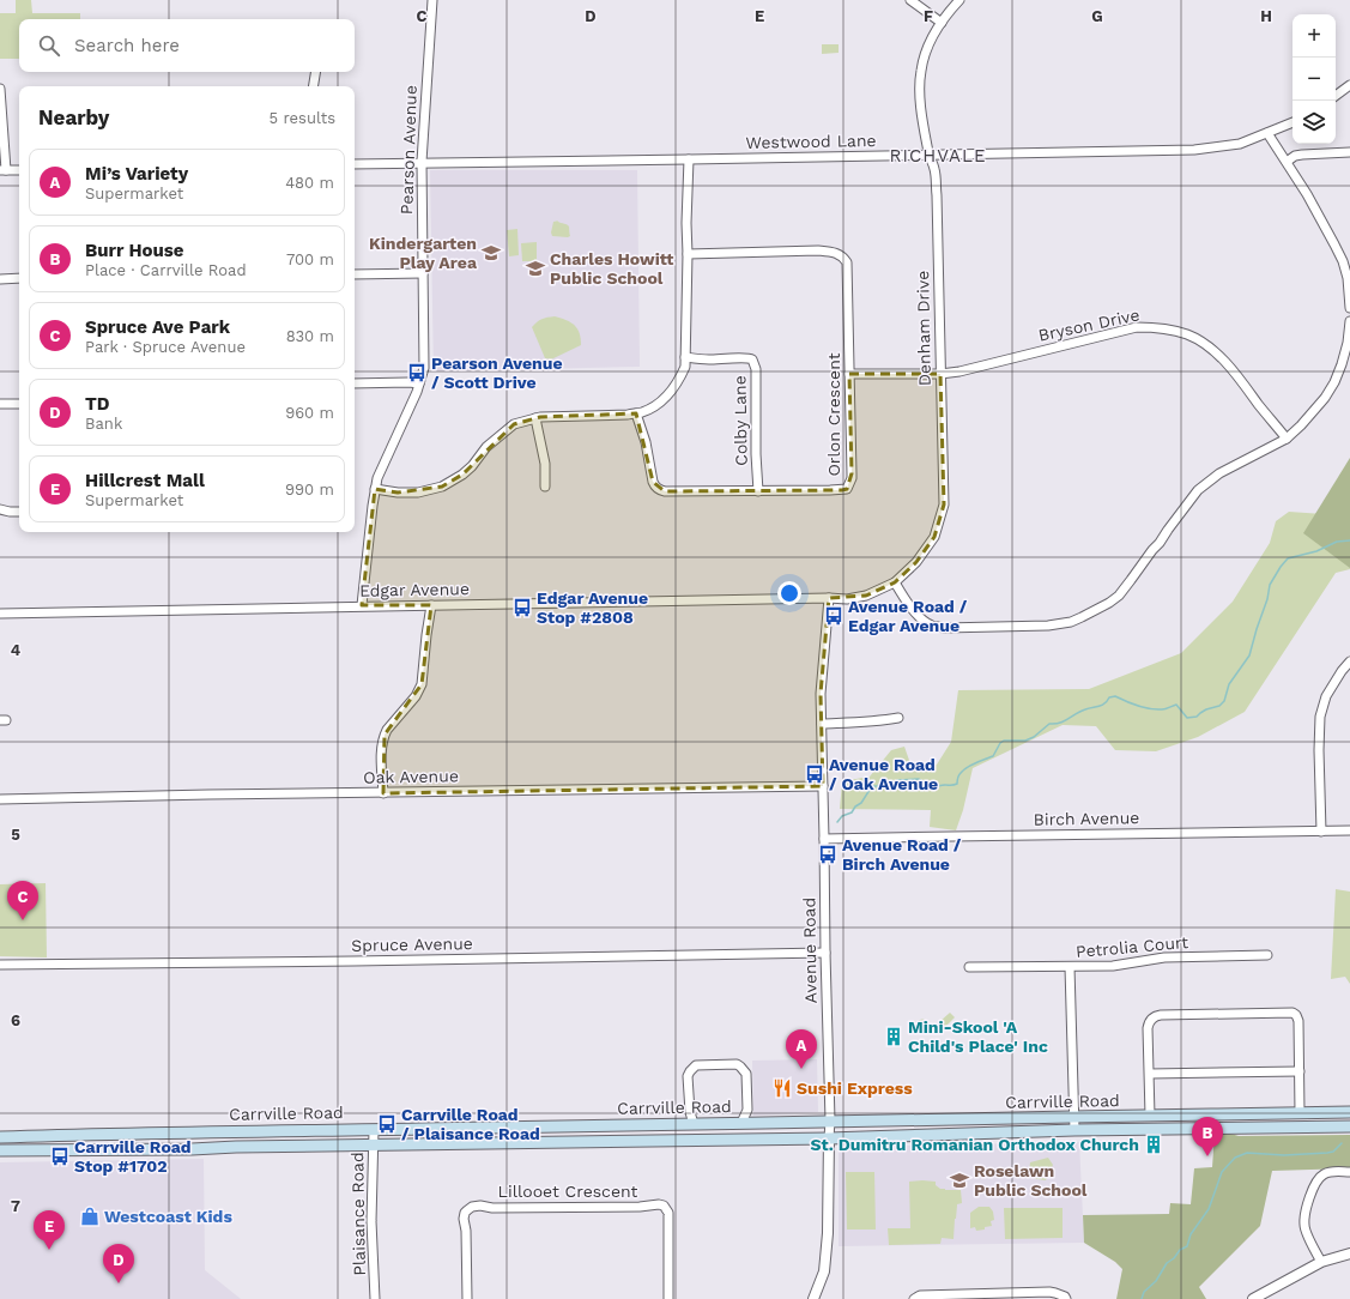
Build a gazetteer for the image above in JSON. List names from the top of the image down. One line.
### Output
{"streets":{"main road":["Carrville Road"],"street":["Westwood Lane","Pearson Avenue","Bryson Drive","Denham Drive","Orlon Crescent","Colby Lane","Edgar Avenue","Oak Avenue","Birch Avenue","Spruce Avenue","Petrolia Court","Avenue Road","Lillooet Crescent","Plaisance Road"]},"crossings":[["Westwood Lane","Pearson Avenue"],["Westwood Lane","Denham Drive"],["Pearson Avenue","Edgar Avenue"],["Bryson Drive","Denham Drive"],["Bryson Drive","Orlon Crescent"],["Denham Drive","Edgar Avenue"],["Denham Drive","Avenue Road"],["Orlon Crescent","Colby Lane"],["Edgar Avenue","Avenue Road"],["Oak Avenue","Avenue Road"],["Birch Avenue","Avenue Road"],["Spruce Avenue","Avenue Road"],["Avenue Road","Carrville Road"],["Carrville Road","Plaisance Road"]],"districts":["RICHVALE"],"places":{"school or university":["Kindergarten Play Area","Charles Howitt Public School","Roselawn Public School"],"bus stop":["Pearson Avenue / Scott Drive","Edgar Avenue Stop #2808","Avenue Road / Edgar Avenue","Avenue Road / Oak Avenue","Avenue Road / Birch Avenue","Carrville Road / Plaisance Road","Carrville Road Stop #1702"],"building":["Mini-Skool 'A Child's Place' Inc","St. Dumitru Romanian Orthodox Church"],"restaurant":["Sushi Express"],"shop":["Westcoast Kids"]},"page":{"map_buttons":["+","−"],"search":"Search here","heading":["Nearby","5 results"],"list":[{"mark":"A","name":"Mi’s Variety","note":"Supermarket","value":"480 m"},{"mark":"B","name":"Burr House","note":"Place · Carrville Road","value":"700 m"},{"mark":"C","name":"Spruce Ave Park","note":"Park · Spruce Avenue","value":"830 m"},{"mark":"D","name":"TD","note":"Bank","value":"960 m"},{"mark":"E","name":"Hillcrest Mall","note":"Supermarket","value":"990 m"}],"pins":["C","A","B","E","D"]},"grid":{"columns":["C","D","E","F","G","H"],"rows":["4","5","6","7"]}}
